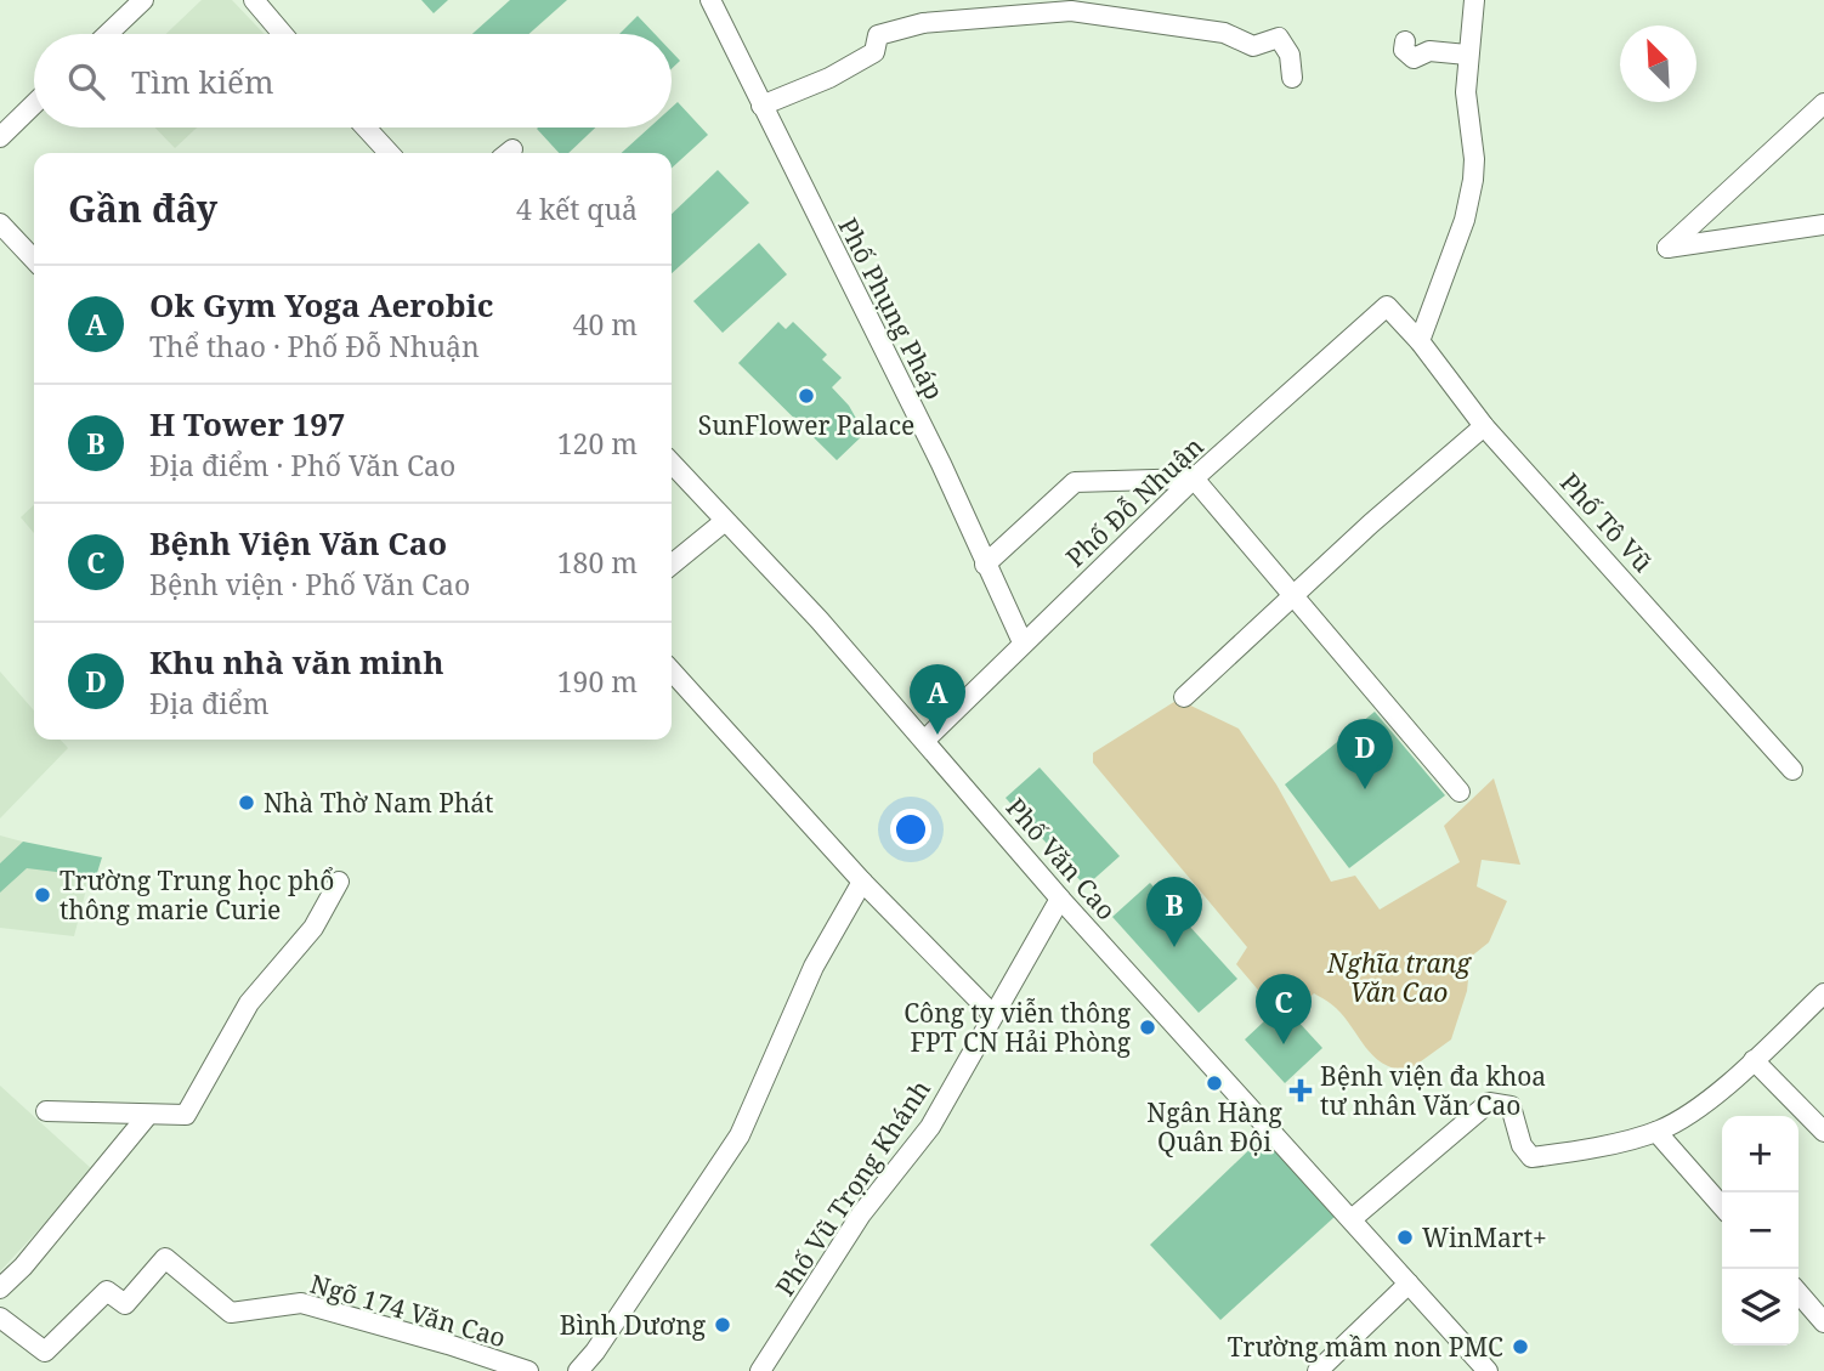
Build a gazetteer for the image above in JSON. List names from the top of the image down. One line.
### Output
{"streets":{"street":["Phố Phụng Pháp","Phố Đỗ Nhuận","Phố Tô Vũ","Phố Văn Cao","Phố Vũ Trọng Khánh","Ngõ 174 Văn Cao"]},"crossings":[["Phố Phụng Pháp","Phố Đỗ Nhuận"],["Phố Đỗ Nhuận","Phố Tô Vũ"],["Phố Đỗ Nhuận","Phố Văn Cao"],["Phố Văn Cao","Phố Vũ Trọng Khánh"]],"parks":["Nghĩa trang Văn Cao"],"places":{"other":["SunFlower Palace","Nhà Thờ Nam Phát","Trường Trung học phổ thông marie Curie","Công ty viễn thông FPT CN Hải Phòng","Ngân Hàng Quân Đội","WinMart+","Bình Dương","Trường mầm non PMC"],"health":["Bệnh viện đa khoa tư nhân Văn Cao"]},"north":"top left","page":{"search":"Tìm kiếm","heading":["Gần đây","4 kết quả"],"list":[{"mark":"A","name":"Ok Gym Yoga Aerobic","note":"Thể thao · Phố Đỗ Nhuận","value":"40 m"},{"mark":"B","name":"H Tower 197","note":"Địa điểm · Phố Văn Cao","value":"120 m"},{"mark":"C","name":"Bệnh Viện Văn Cao","note":"Bệnh viện · Phố Văn Cao","value":"180 m"},{"mark":"D","name":"Khu nhà văn minh","note":"Địa điểm","value":"190 m"}],"pins":["A","D","B","C"],"map_buttons":["+","−"]}}
